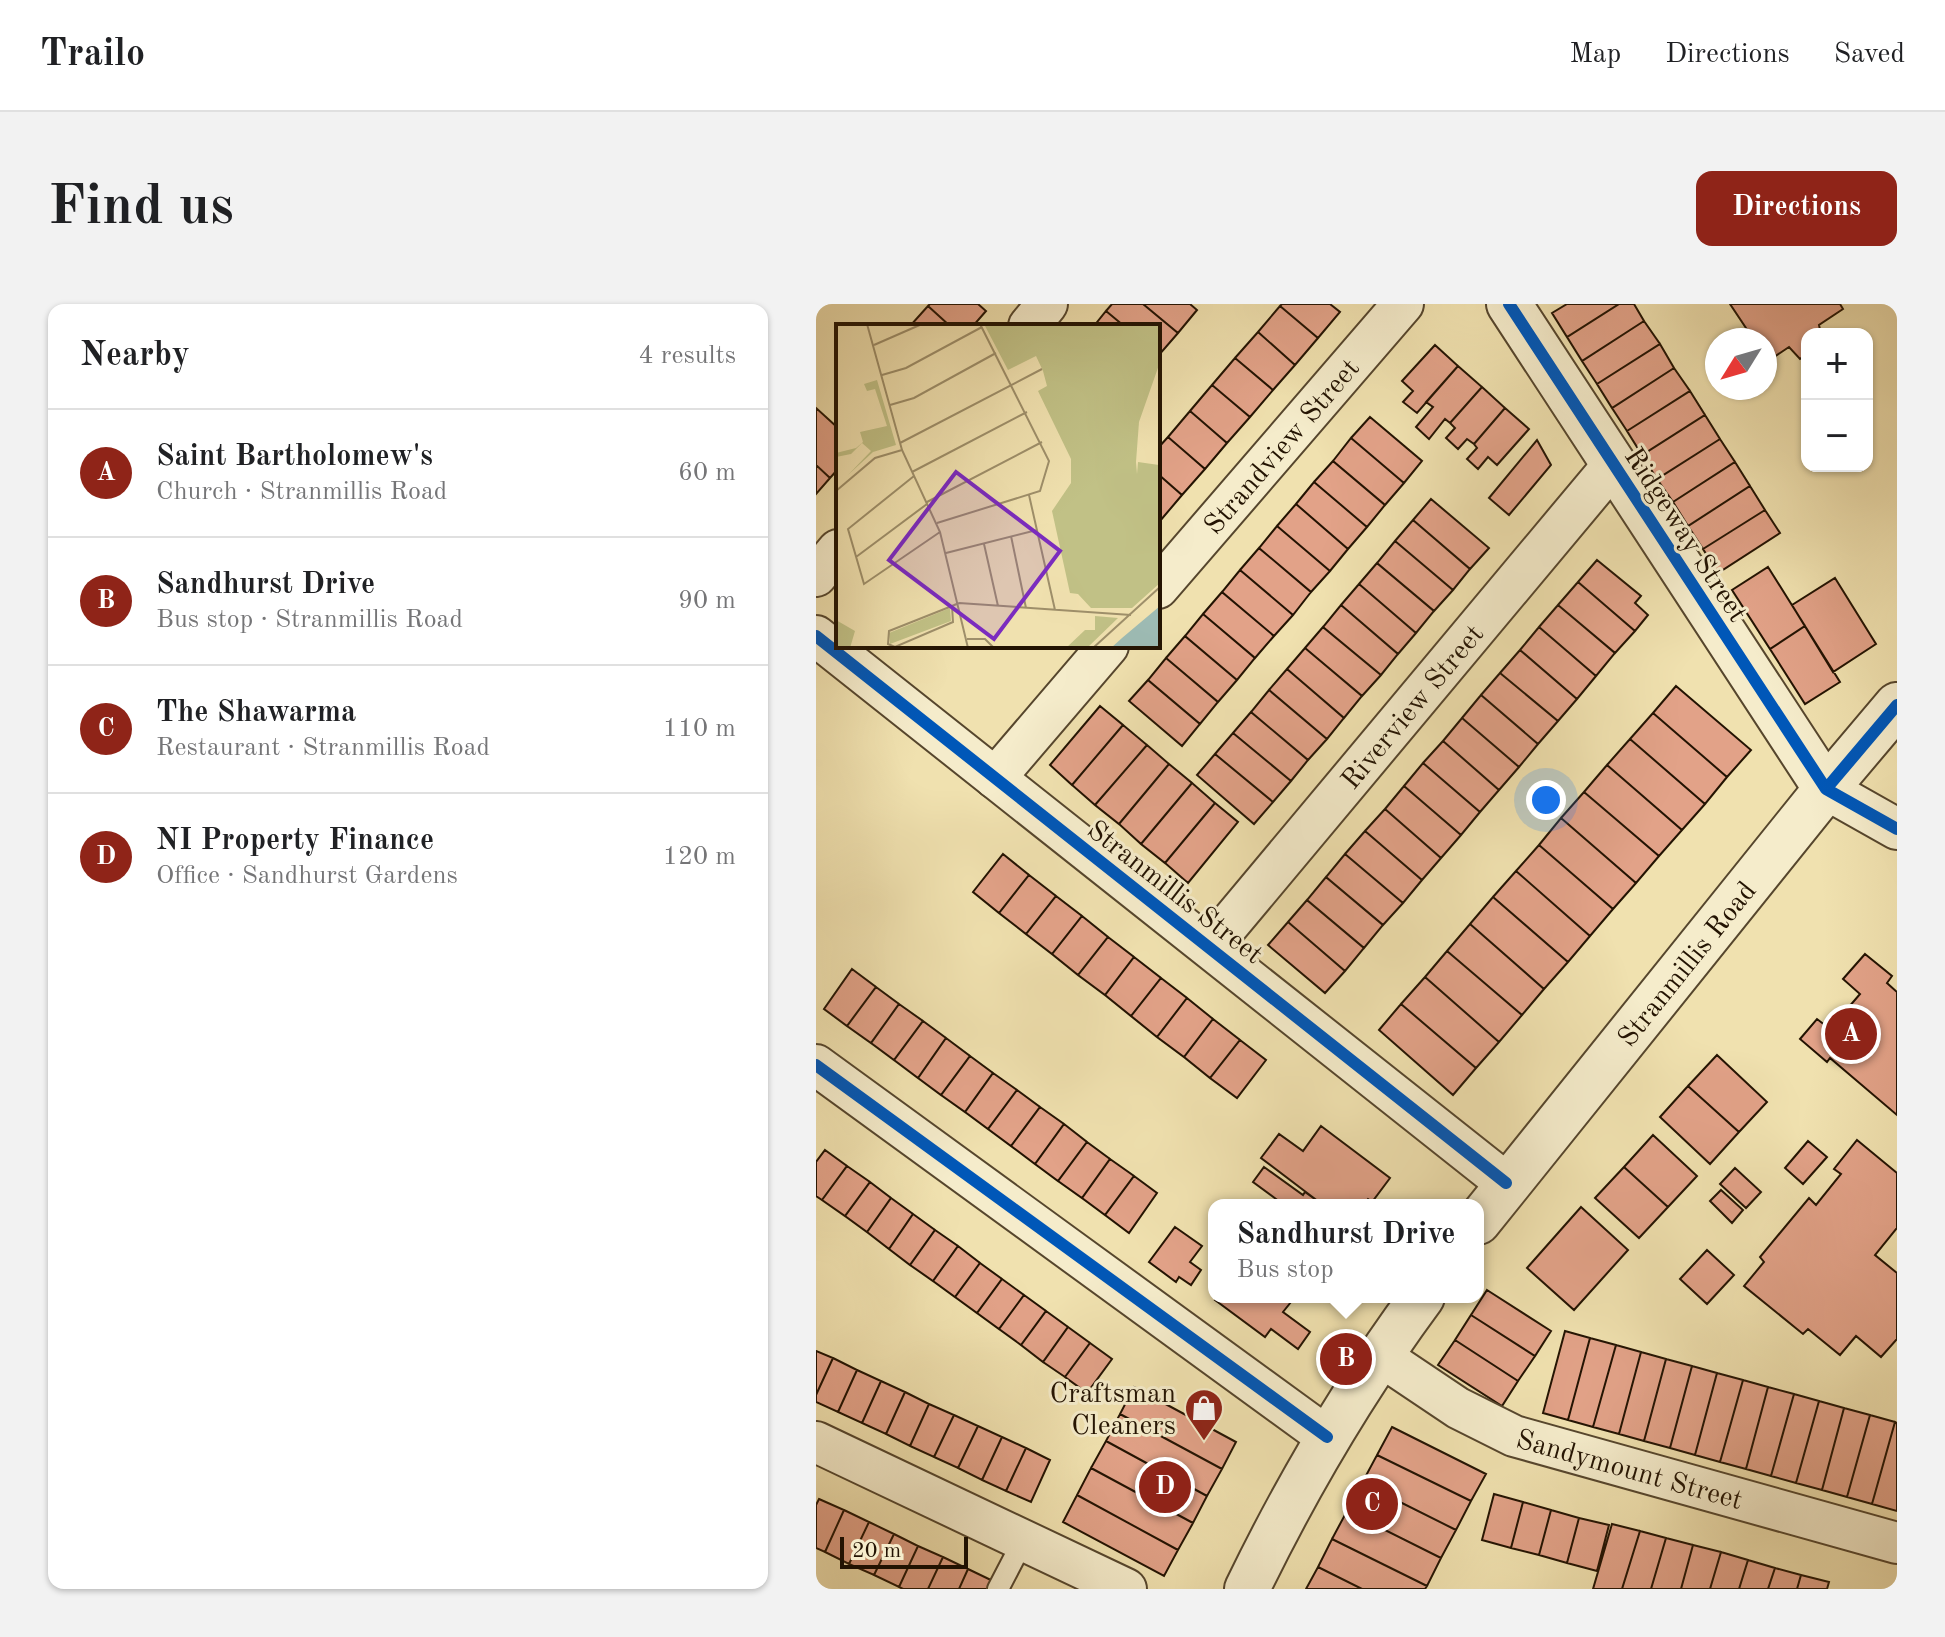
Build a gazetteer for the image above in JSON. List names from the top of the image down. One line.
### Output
{"streets":{"street":["Strandview Street","Ridgeway Street","Riverview Street","Stranmillis Street","Stranmillis Road","Sandymount Street"]},"crossings":[["Ridgeway Street","Riverview Street"],["Ridgeway Street","Stranmillis Road"],["Riverview Street","Stranmillis Street"],["Stranmillis Street","Stranmillis Road"]],"places":{"shop":["Craftsman Cleaners"]},"scale_bar":"20 m","north":"bottom left","page":{"header":"Trailo","nav":["Map","Directions","Saved"],"buttons":"Directions","title":"Find us","heading":["Nearby","4 results"],"map_buttons":["+","−"],"list":[{"mark":"A","name":"Saint Bartholomew's","note":"Church · Stranmillis Road","value":"60 m"},{"mark":"B","name":"Sandhurst Drive","note":"Bus stop · Stranmillis Road","value":"90 m"},{"mark":"C","name":"The Shawarma","note":"Restaurant · Stranmillis Road","value":"110 m"},{"mark":"D","name":"NI Property Finance","note":"Office · Sandhurst Gardens","value":"120 m"}],"pins":["A","B","D","C"],"popup":["Sandhurst Drive","Bus stop"],"scale":"20 m"}}
